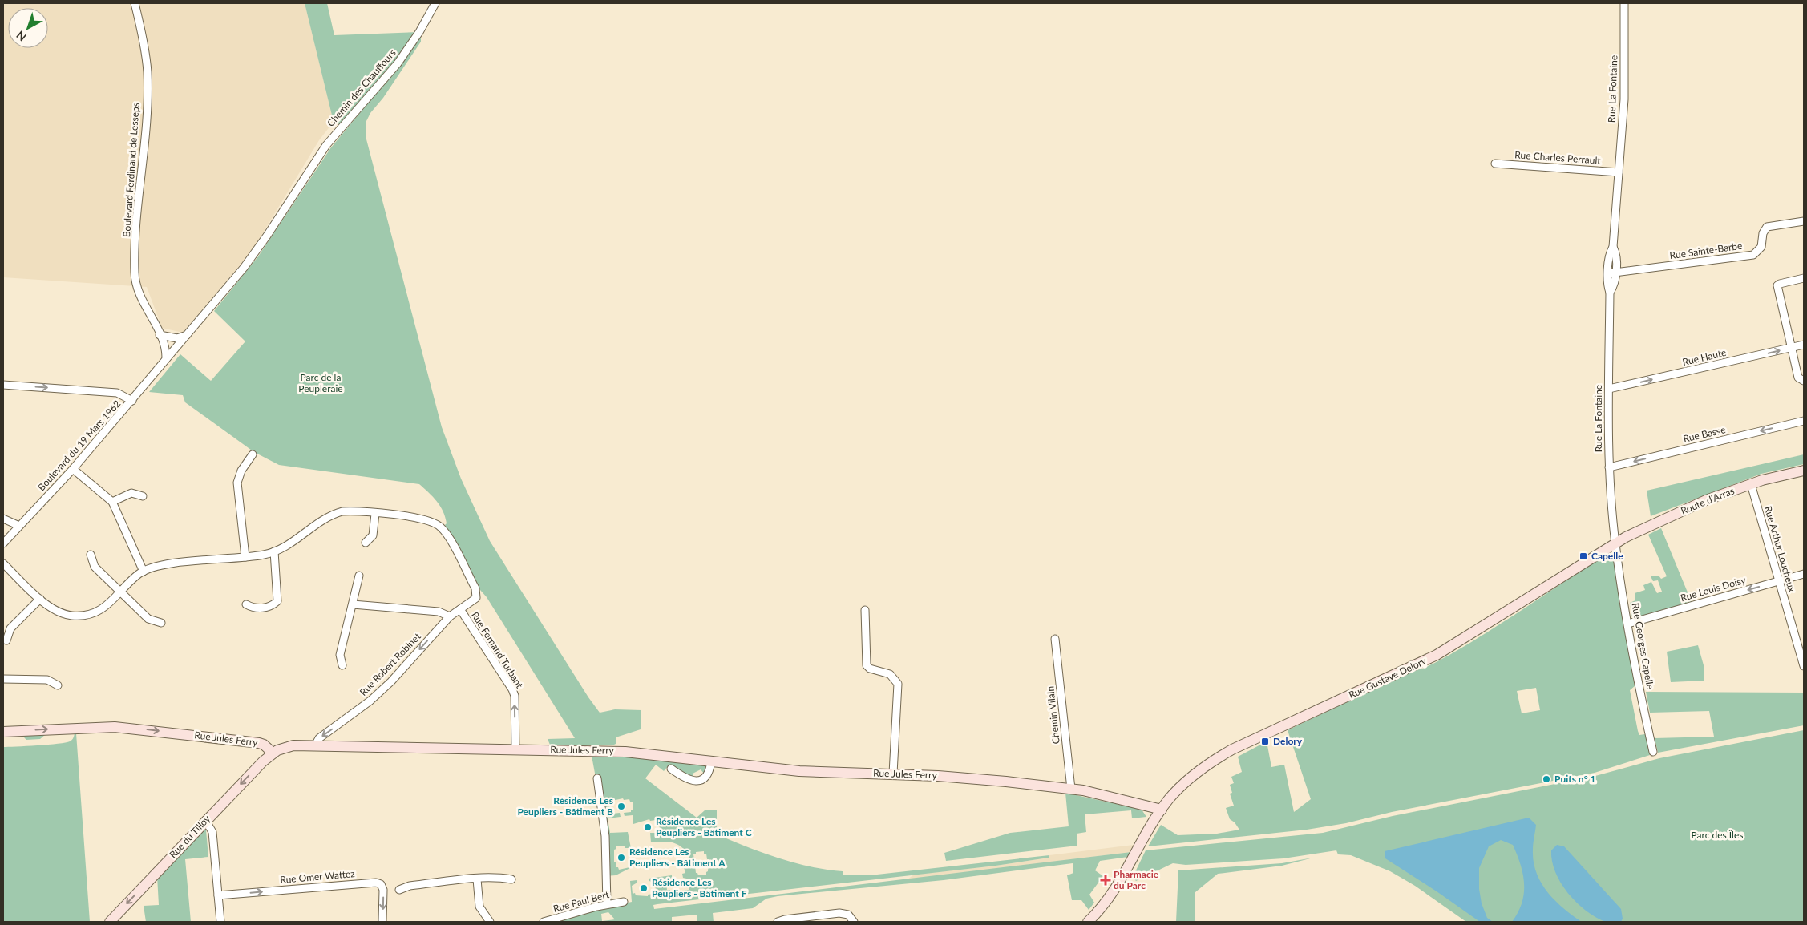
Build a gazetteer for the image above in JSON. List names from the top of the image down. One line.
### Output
{"streets":{"street":["Chemin des Chauffours","Rue La Fontaine","Rue Charles Perrault","Boulevard Ferdinand de Lesseps","Rue Sainte-Barbe","Rue Haute","Rue Basse","Boulevard du 19 Mars 1962","Route d'Arras","Rue Arthur Loucheux","Rue Louis Doisy","Rue Georges Capelle","Rue Fernand Turbant","Rue Robert Robinet","Rue Gustave Delory","Chemin Vilain","Rue Jules Ferry","Rue du Tilloy","Rue Omer Wattez","Rue Paul Bert"]},"crossings":[["Chemin des Chauffours","Boulevard du 19 Mars 1962"],["Rue La Fontaine","Rue Charles Perrault"],["Rue La Fontaine","Rue Sainte-Barbe"],["Rue La Fontaine","Rue Haute"],["Rue La Fontaine","Rue Basse"],["Rue La Fontaine","Route d'Arras"],["Rue La Fontaine","Rue Georges Capelle"],["Rue La Fontaine","Rue Gustave Delory"],["Route d'Arras","Rue Arthur Loucheux"],["Route d'Arras","Rue Georges Capelle"],["Route d'Arras","Rue Gustave Delory"],["Rue Arthur Loucheux","Rue Louis Doisy"],["Rue Louis Doisy","Rue Georges Capelle"],["Rue Georges Capelle","Rue Gustave Delory"],["Rue Fernand Turbant","Rue Robert Robinet"],["Rue Fernand Turbant","Rue Jules Ferry"],["Rue Robert Robinet","Rue Jules Ferry"],["Rue Gustave Delory","Rue Jules Ferry"],["Chemin Vilain","Rue Jules Ferry"],["Rue Jules Ferry","Rue du Tilloy"]],"one_way":["Rue Haute","Rue Basse","Rue Louis Doisy","Rue Fernand Turbant","Rue Robert Robinet","Rue du Tilloy","Rue Omer Wattez"],"parks":["Parc de la Peupleraie","Parc des Îles"],"places":{"transit":["Capelle","Delory"],"other":["Puits n° 1","Résidence Les Peupliers - Bâtiment B","Résidence Les Peupliers - Bâtiment C","Résidence Les Peupliers - Bâtiment A","Résidence Les Peupliers - Bâtiment F"],"health":["Pharmacie du Parc"]},"north":"bottom left"}
